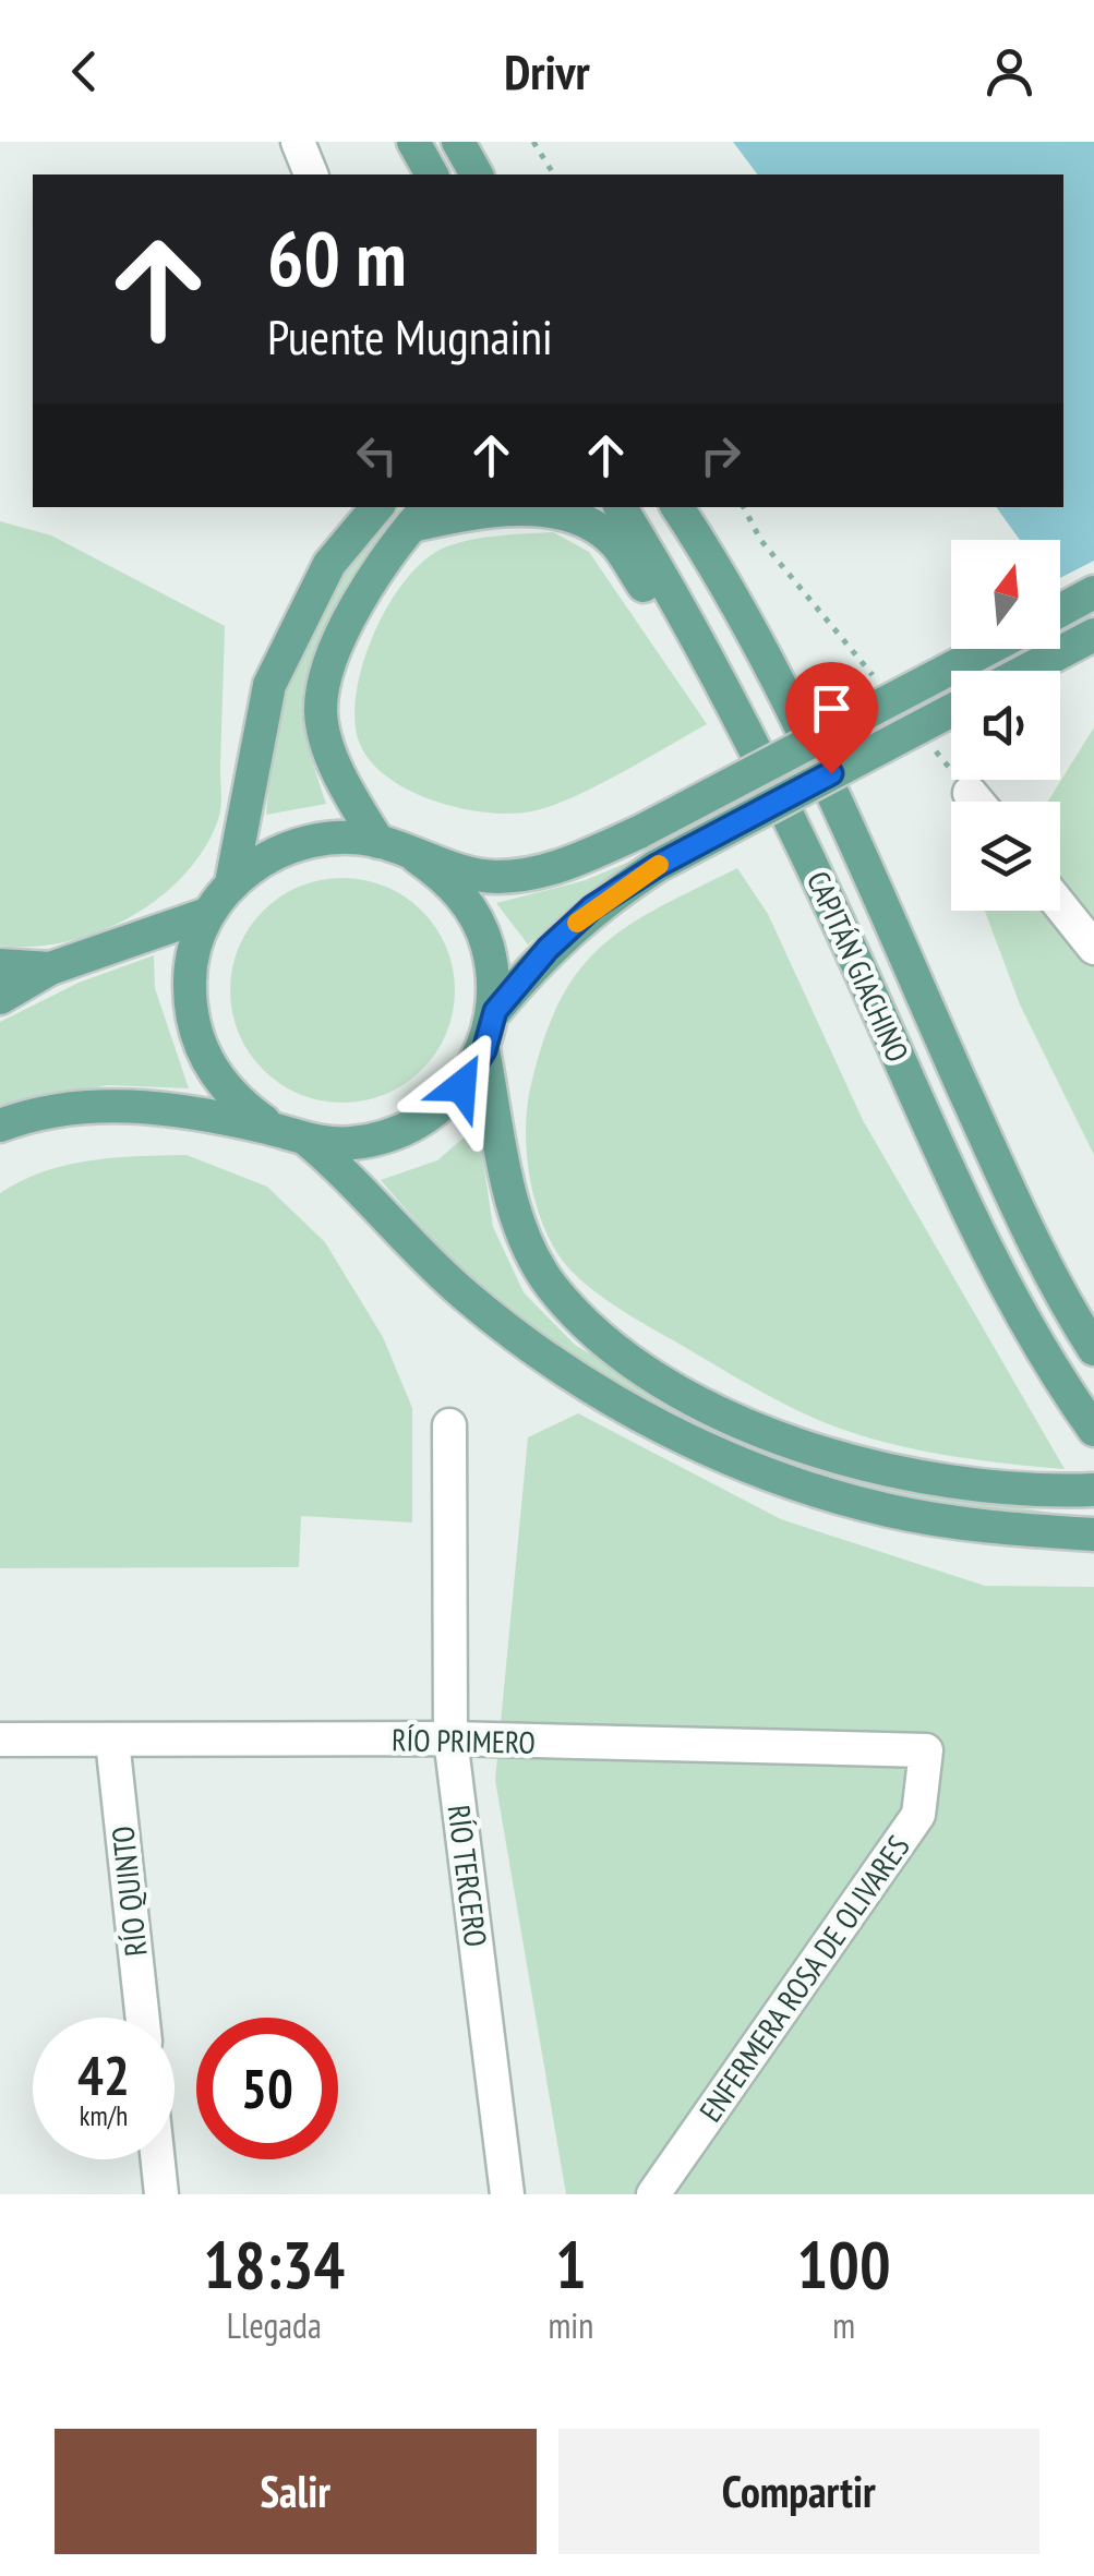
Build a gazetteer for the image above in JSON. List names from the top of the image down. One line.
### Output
{"streets":{"main road":["CAPITÁN GIACHINO"],"street":["RÍO PRIMERO","RÍO TERCERO","RÍO QUINTO","ENFERMERA ROSA DE OLIVARES"]},"crossings":[["RÍO PRIMERO","RÍO TERCERO"],["RÍO PRIMERO","RÍO QUINTO"],["RÍO PRIMERO","ENFERMERA ROSA DE OLIVARES"]],"north":"top","page":{"header":"Drivr","turn":["60 m","Puente Mugnaini"],"speed":"42 km/h","limit":"50","eta":["18:34","Llegada","1","min","100","m"],"buttons":["Salir","Compartir"]}}
